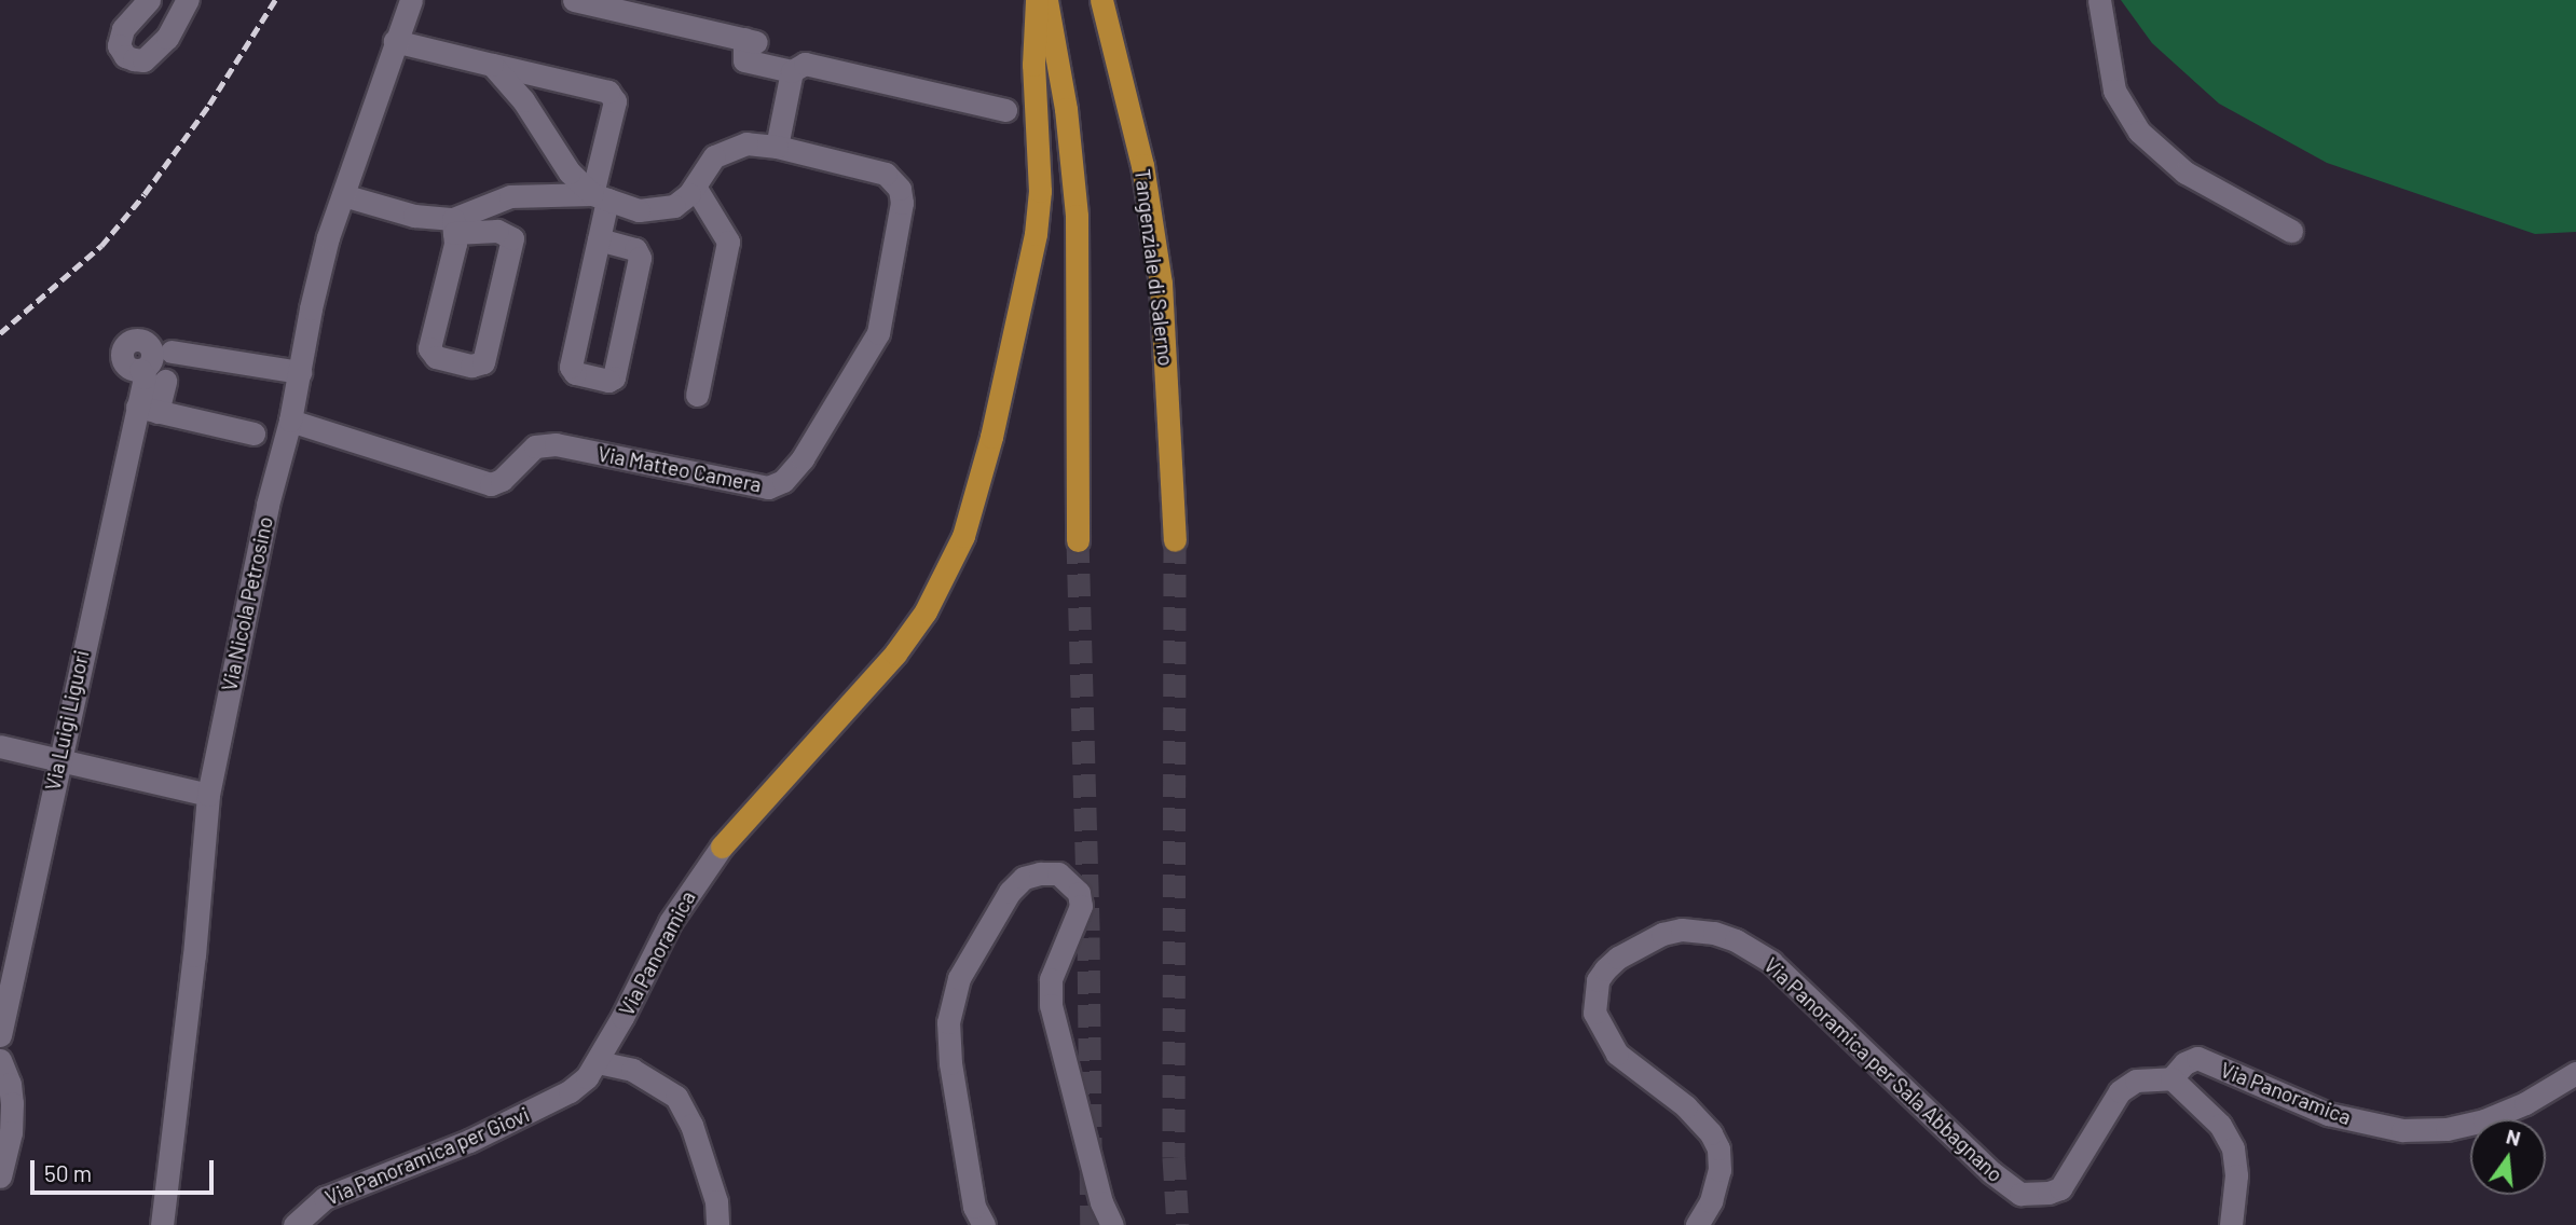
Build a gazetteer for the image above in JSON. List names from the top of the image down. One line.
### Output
{"streets":{"highway":["Tangenziale di Salerno"],"street":["Via Matteo Camera","Via Nicola Petrosino","Via Luigi Liguori","Via Panoramica","Via Panoramica per Sala Abbagnano","Via Panoramica per Giovi"]},"crossings":[["Via Matteo Camera","Via Nicola Petrosino"],["Via Panoramica","Via Panoramica per Sala Abbagnano"],["Via Panoramica","Via Panoramica per Giovi"]],"scale_bar":"50 m","north":"top"}
